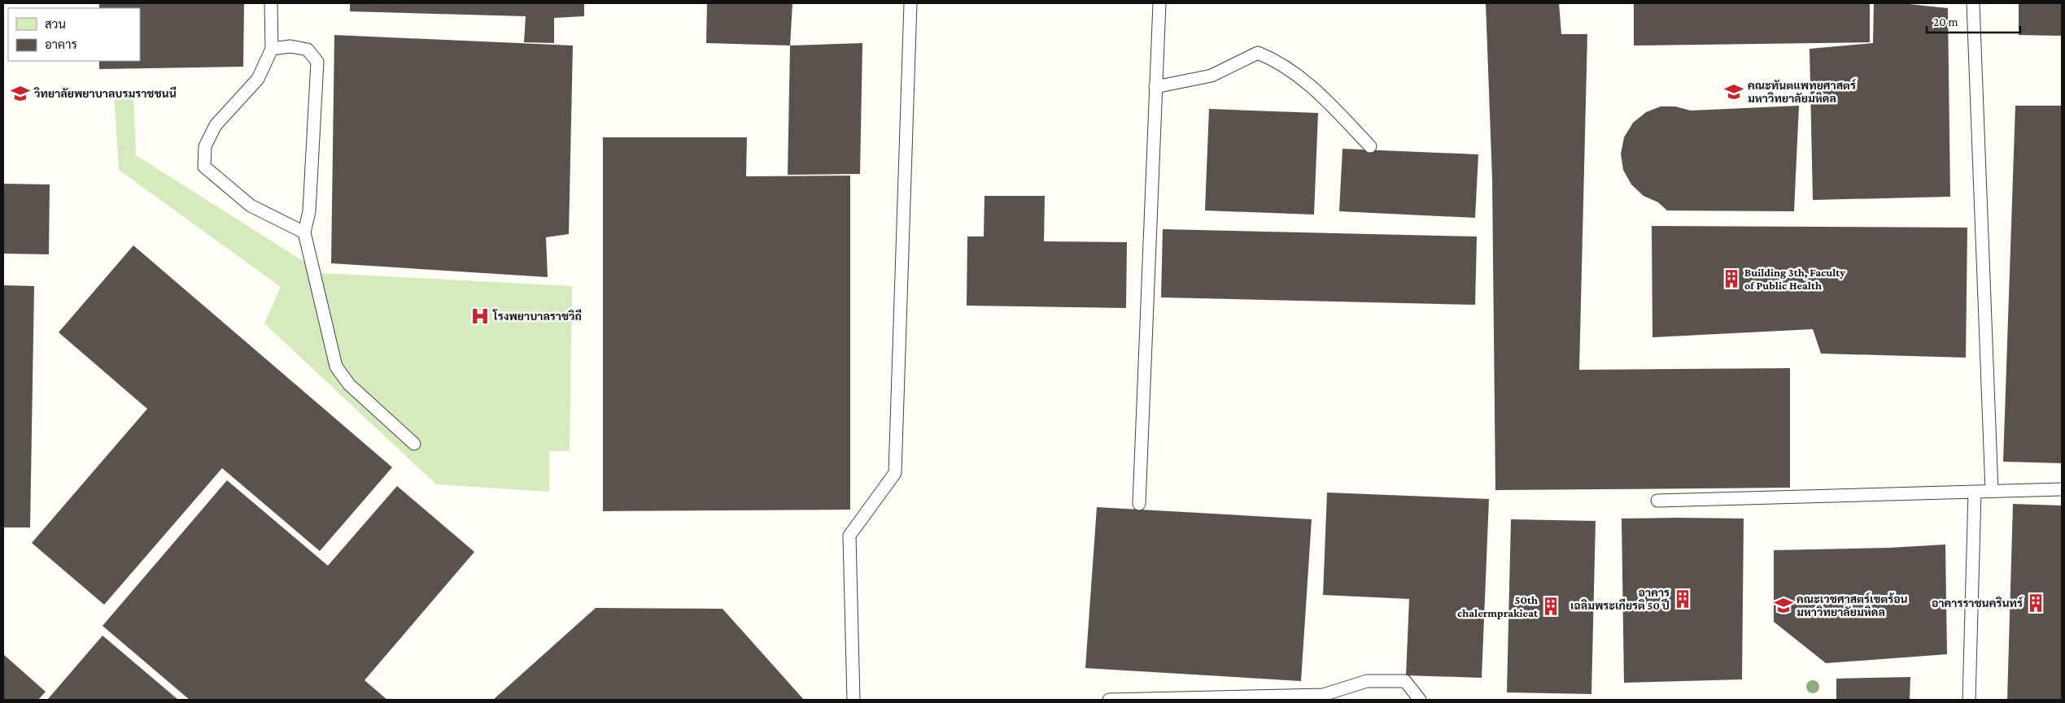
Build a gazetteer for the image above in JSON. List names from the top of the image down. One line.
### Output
{"places":{"school or university":["คณะทันตแพทยศาสตร์ มหาวิทยาลัยมหิดล","วิทยาลัยพยาบาลบรมราชชนนี","คณะเวชศาสตร์เขตร้อน มหาวิทยาลัยมหิดล"],"building":["Building 3th, Faculty of Public Health","อาคาร เฉลิมพระเกียรติ 50 ปี","อาคารราชนครินทร์","50th chalermprakieat"],"hospital":["โรงพยาบาลราชวิถี"]},"legend":["สวน","อาคาร"],"scale_bar":"20 m"}
